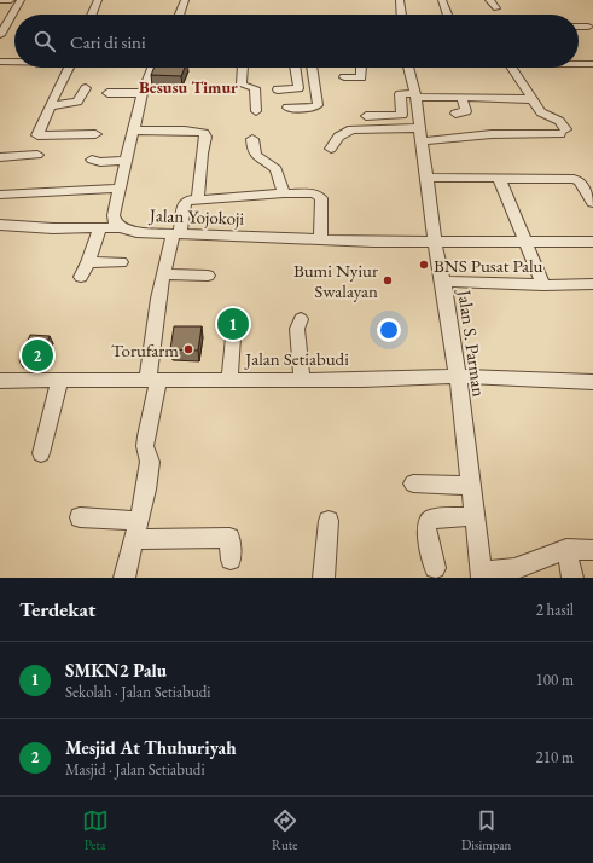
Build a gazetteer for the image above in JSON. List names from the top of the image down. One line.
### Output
{"streets":{"street":["Jalan Yojokoji","Jalan S. Parman","Jalan Setiabudi"]},"crossings":[["Jalan Yojokoji","Jalan S. Parman"],["Jalan S. Parman","Jalan Setiabudi"]],"districts":["Besusu Timur"],"places":["BNS Pusat Palu","Bumi Nyiur Swalayan","Torufarm"],"page":{"search":"Cari di sini","pins":["1","2"],"heading":["Terdekat","2 hasil"],"list":[{"mark":"1","name":"SMKN2 Palu","note":"Sekolah · Jalan Setiabudi","value":"100 m"},{"mark":"2","name":"Mesjid At Thuhuriyah","note":"Masjid · Jalan Setiabudi","value":"210 m"}],"nav":["Peta","Rute","Disimpan"]}}
